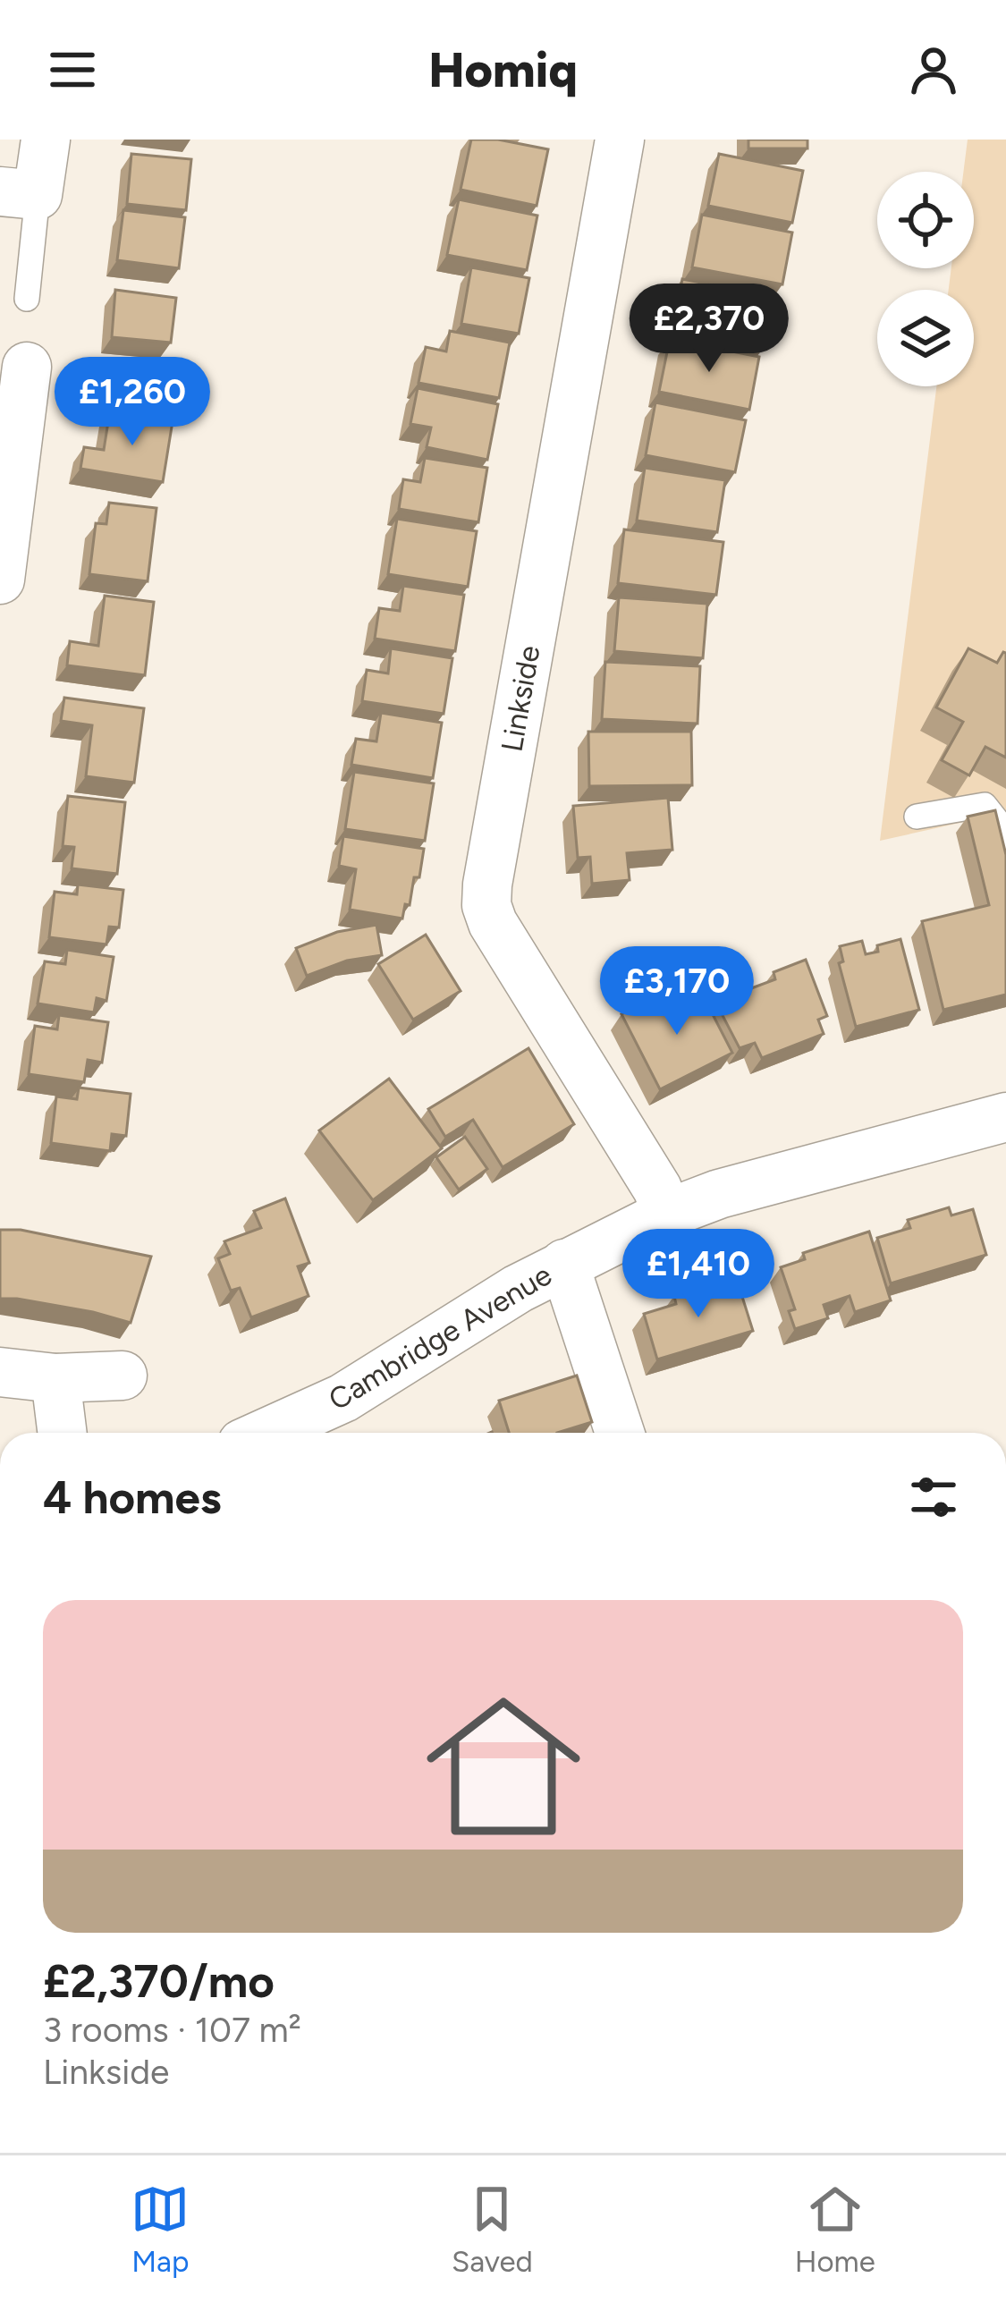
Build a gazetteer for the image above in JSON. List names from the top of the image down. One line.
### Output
{"streets":{"street":["Linkside","Cambridge Avenue"]},"crossings":[["Linkside","Cambridge Avenue"]],"page":{"header":"Homiq","price":["£2,370","£1,260","£3,170","£1,410"],"heading":"4 homes","list":[{"name":"£2,370/mo","note":"3 rooms · 107 m² · Linkside"}],"tabs":["Map","Saved","Home"]}}
